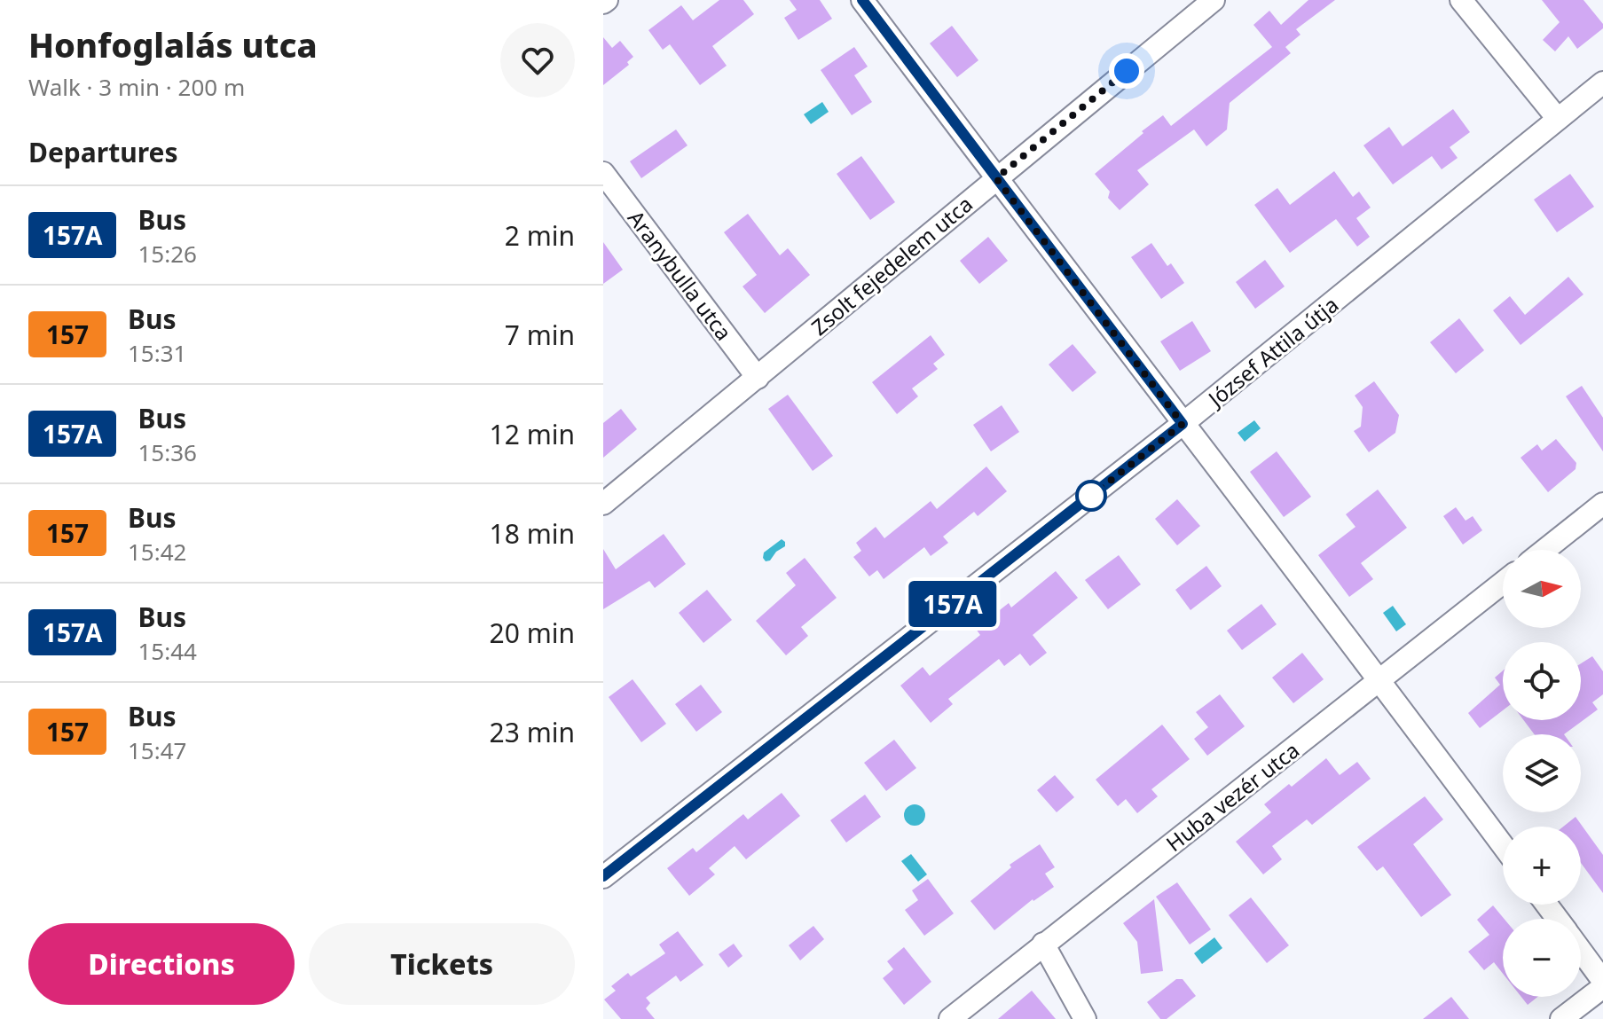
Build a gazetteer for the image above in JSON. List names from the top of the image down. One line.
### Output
{"streets":{"street":["Zsolt fejedelem utca","Aranybulla utca","József Attila útja","Huba vezér utca"]},"crossings":[["Zsolt fejedelem utca","Aranybulla utca"]],"lines":["bus line 157A"],"north":"right","page":{"heading":[["Honfoglalás utca","Walk · 3 min · 200 m"],"Departures"],"on_map":"157A","list":[{"mark":"157A","name":"Bus","note":"15:26","value":"2 min"},{"mark":"157","name":"Bus","note":"15:31","value":"7 min"},{"mark":"157A","name":"Bus","note":"15:36","value":"12 min"},{"mark":"157","name":"Bus","note":"15:42","value":"18 min"},{"mark":"157A","name":"Bus","note":"15:44","value":"20 min"},{"mark":"157","name":"Bus","note":"15:47","value":"23 min"}],"map_buttons":["+","−"],"buttons":["Directions","Tickets"]}}
